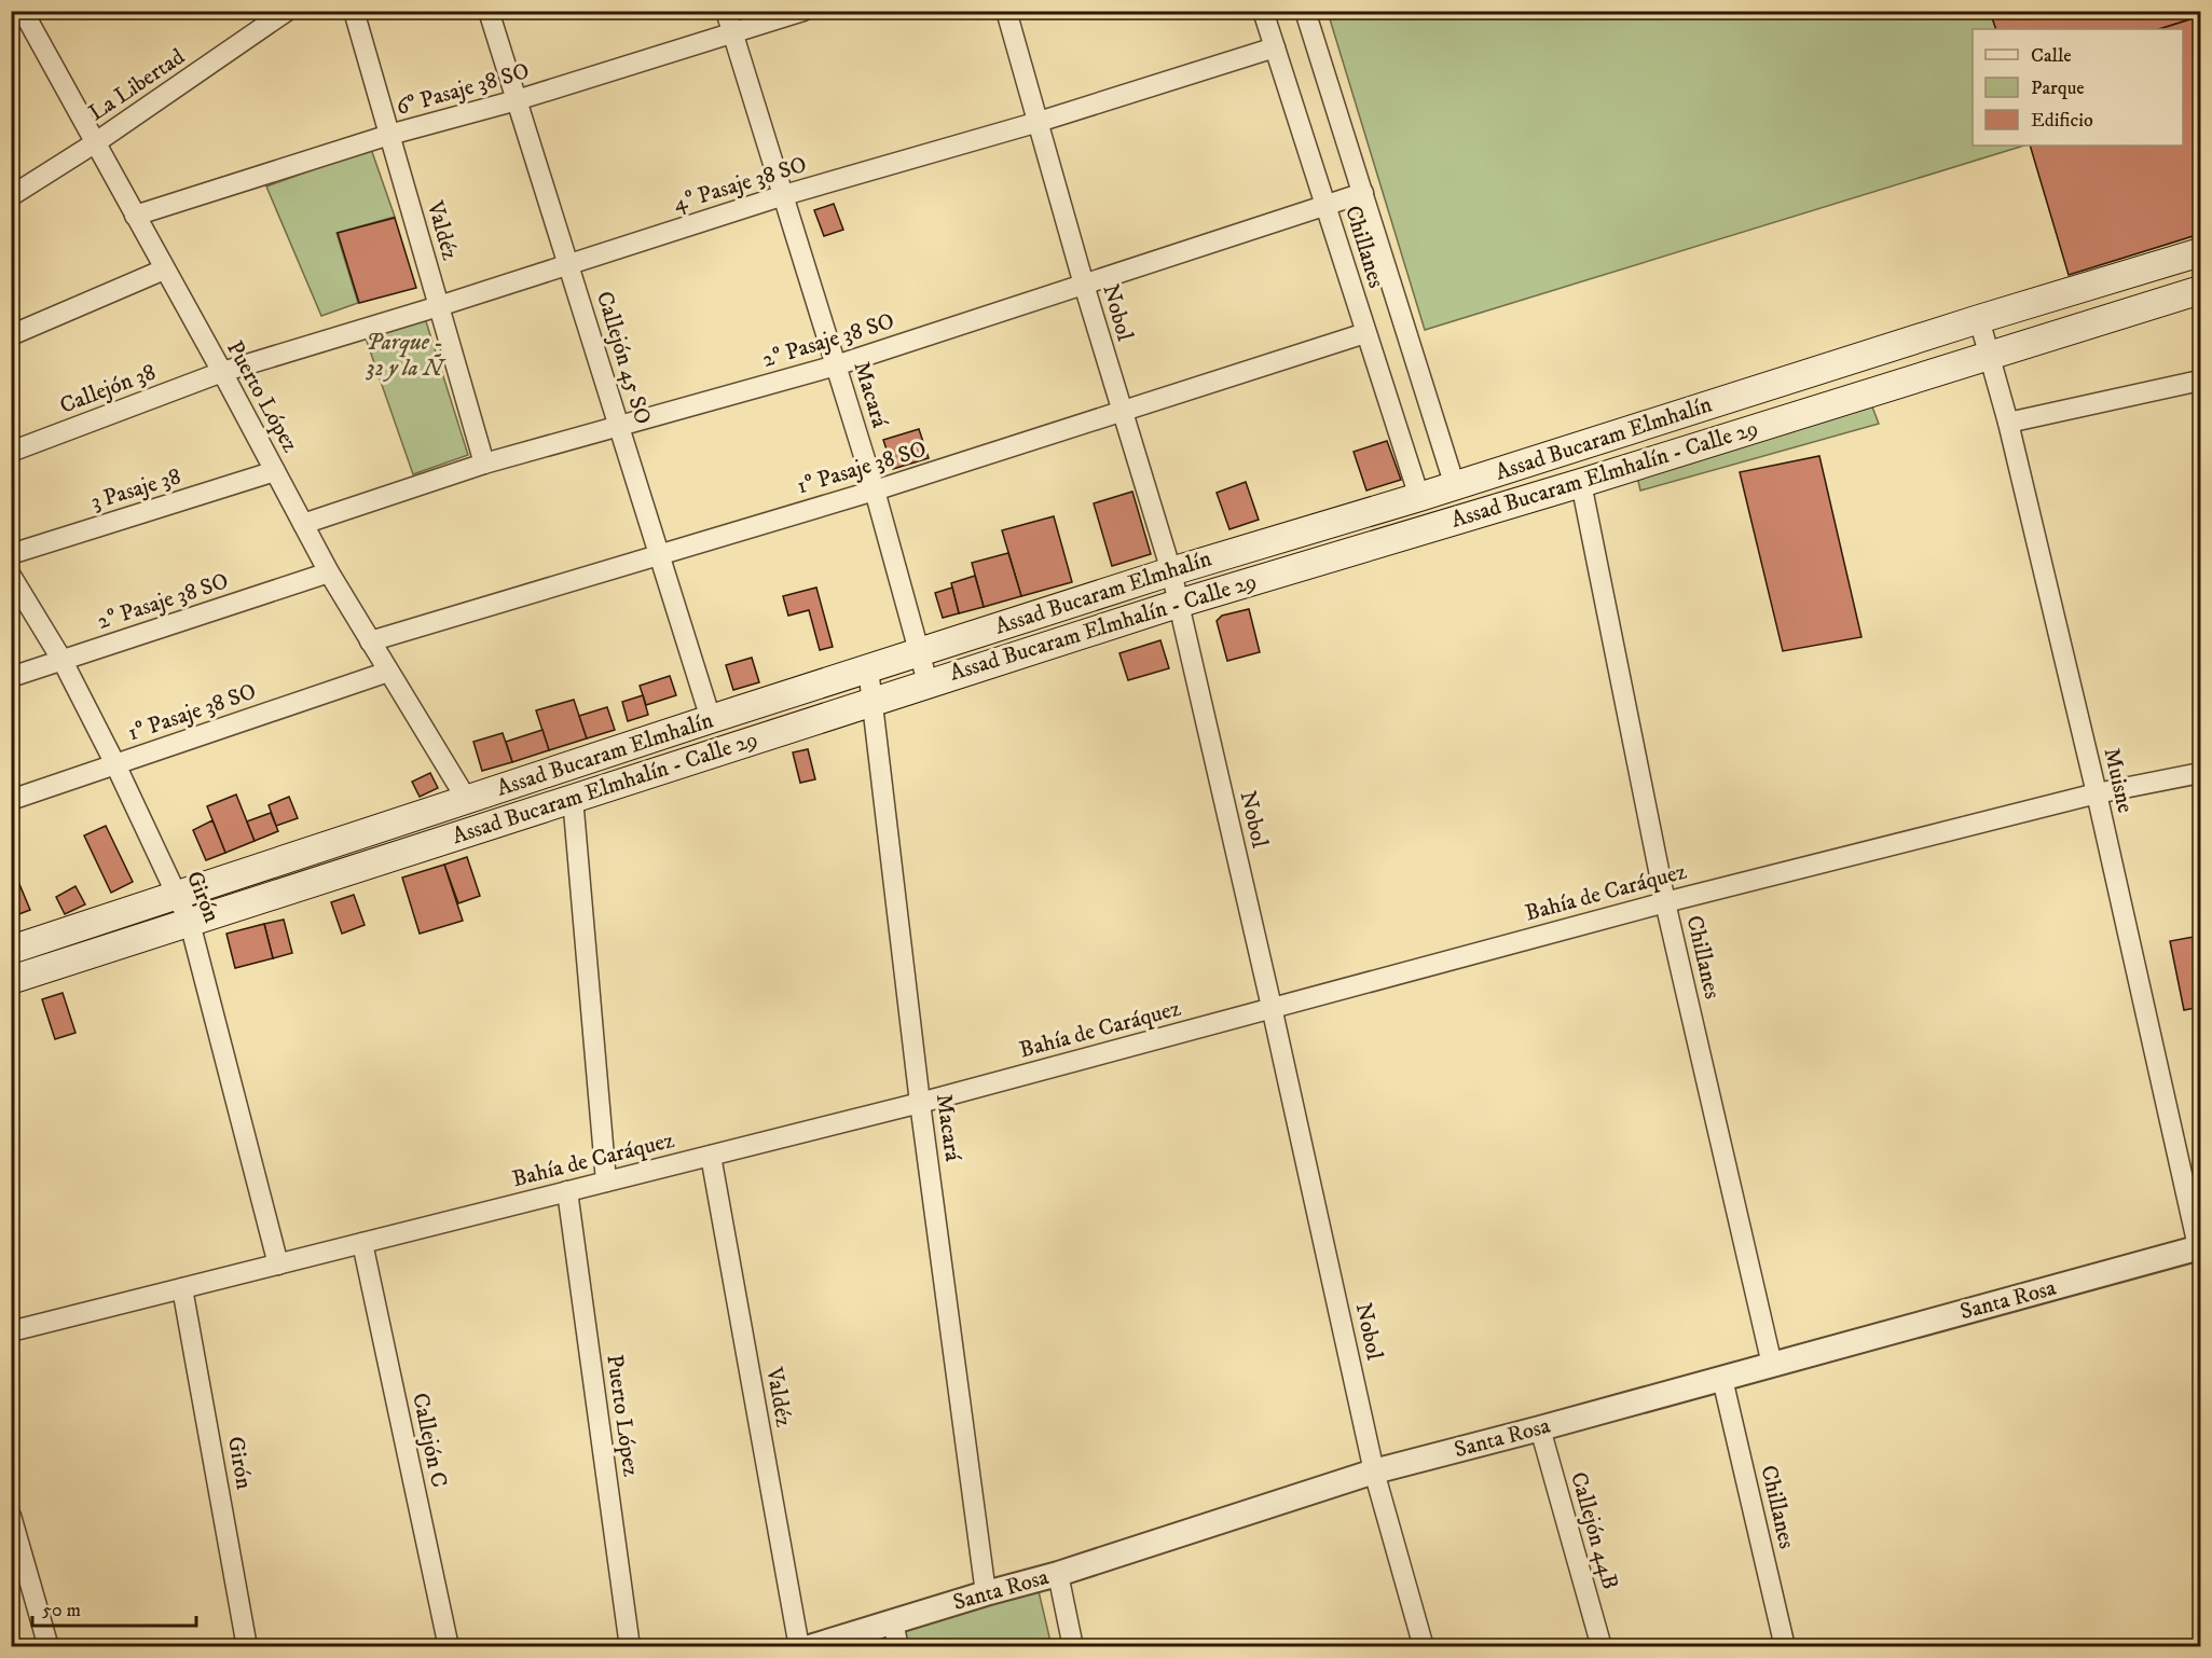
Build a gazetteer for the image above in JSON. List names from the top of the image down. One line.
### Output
{"streets":{"main road":["Assad Bucaram Elmhalín","Assad Bucaram Elmhalín - Calle 29"],"street":["La Libertad","6º Pasaje 38 SO","4º Pasaje 38 SO","Valdéz","Chillanes","Nobol","2º Pasaje 38 SO","Callejón 45 SO","Callejón 38","Macará","Puerto López","1º Pasaje 38 SO","3 Pasaje 38","Muisne","Bahía de Caráquez","Girón","Santa Rosa","Callejón C","Callejón 44B"]},"crossings":[["La Libertad","Puerto López"],["6º Pasaje 38 SO","Valdéz"],["6º Pasaje 38 SO","Callejón 45 SO"],["6º Pasaje 38 SO","Macará"],["6º Pasaje 38 SO","Puerto López"],["4º Pasaje 38 SO","Valdéz"],["4º Pasaje 38 SO","Chillanes"],["4º Pasaje 38 SO","Nobol"],["4º Pasaje 38 SO","Callejón 45 SO"],["4º Pasaje 38 SO","Callejón 38"],["4º Pasaje 38 SO","Macará"],["4º Pasaje 38 SO","Puerto López"],["Valdéz","2º Pasaje 38 SO"],["Valdéz","Bahía de Caráquez"],["Chillanes","2º Pasaje 38 SO"],["Chillanes","Assad Bucaram Elmhalín"],["Chillanes","1º Pasaje 38 SO"],["Chillanes","Assad Bucaram Elmhalín - Calle 29"],["Chillanes","Bahía de Caráquez"],["Chillanes","Santa Rosa"],["Nobol","2º Pasaje 38 SO"],["Nobol","Assad Bucaram Elmhalín"],["Nobol","1º Pasaje 38 SO"],["Nobol","Assad Bucaram Elmhalín - Calle 29"],["Nobol","Bahía de Caráquez"],["Nobol","Santa Rosa"],["2º Pasaje 38 SO","Callejón 45 SO"],["2º Pasaje 38 SO","Macará"],["2º Pasaje 38 SO","Puerto López"],["2º Pasaje 38 SO","Girón"],["Callejón 45 SO","Assad Bucaram Elmhalín"],["Callejón 45 SO","1º Pasaje 38 SO"],["Callejón 38","Puerto López"],["Macará","Assad Bucaram Elmhalín"],["Macará","1º Pasaje 38 SO"],["Macará","Assad Bucaram Elmhalín - Calle 29"],["Macará","Bahía de Caráquez"],["Macará","Santa Rosa"],["Puerto López","Assad Bucaram Elmhalín"],["Puerto López","1º Pasaje 38 SO"],["Puerto López","3 Pasaje 38"],["Puerto López","Bahía de Caráquez"],["Assad Bucaram Elmhalín","Muisne"],["Assad Bucaram Elmhalín","Girón"],["1º Pasaje 38 SO","Girón"],["Assad Bucaram Elmhalín - Calle 29","Muisne"],["Assad Bucaram Elmhalín - Calle 29","Girón"],["Muisne","Bahía de Caráquez"],["Muisne","Santa Rosa"],["Bahía de Caráquez","Girón"],["Bahía de Caráquez","Callejón C"],["Santa Rosa","Callejón 44B"]],"parks":["Parque - 32 y la Ñ"],"legend":["Calle","Parque","Edificio"],"scale_bar":"50 m"}
